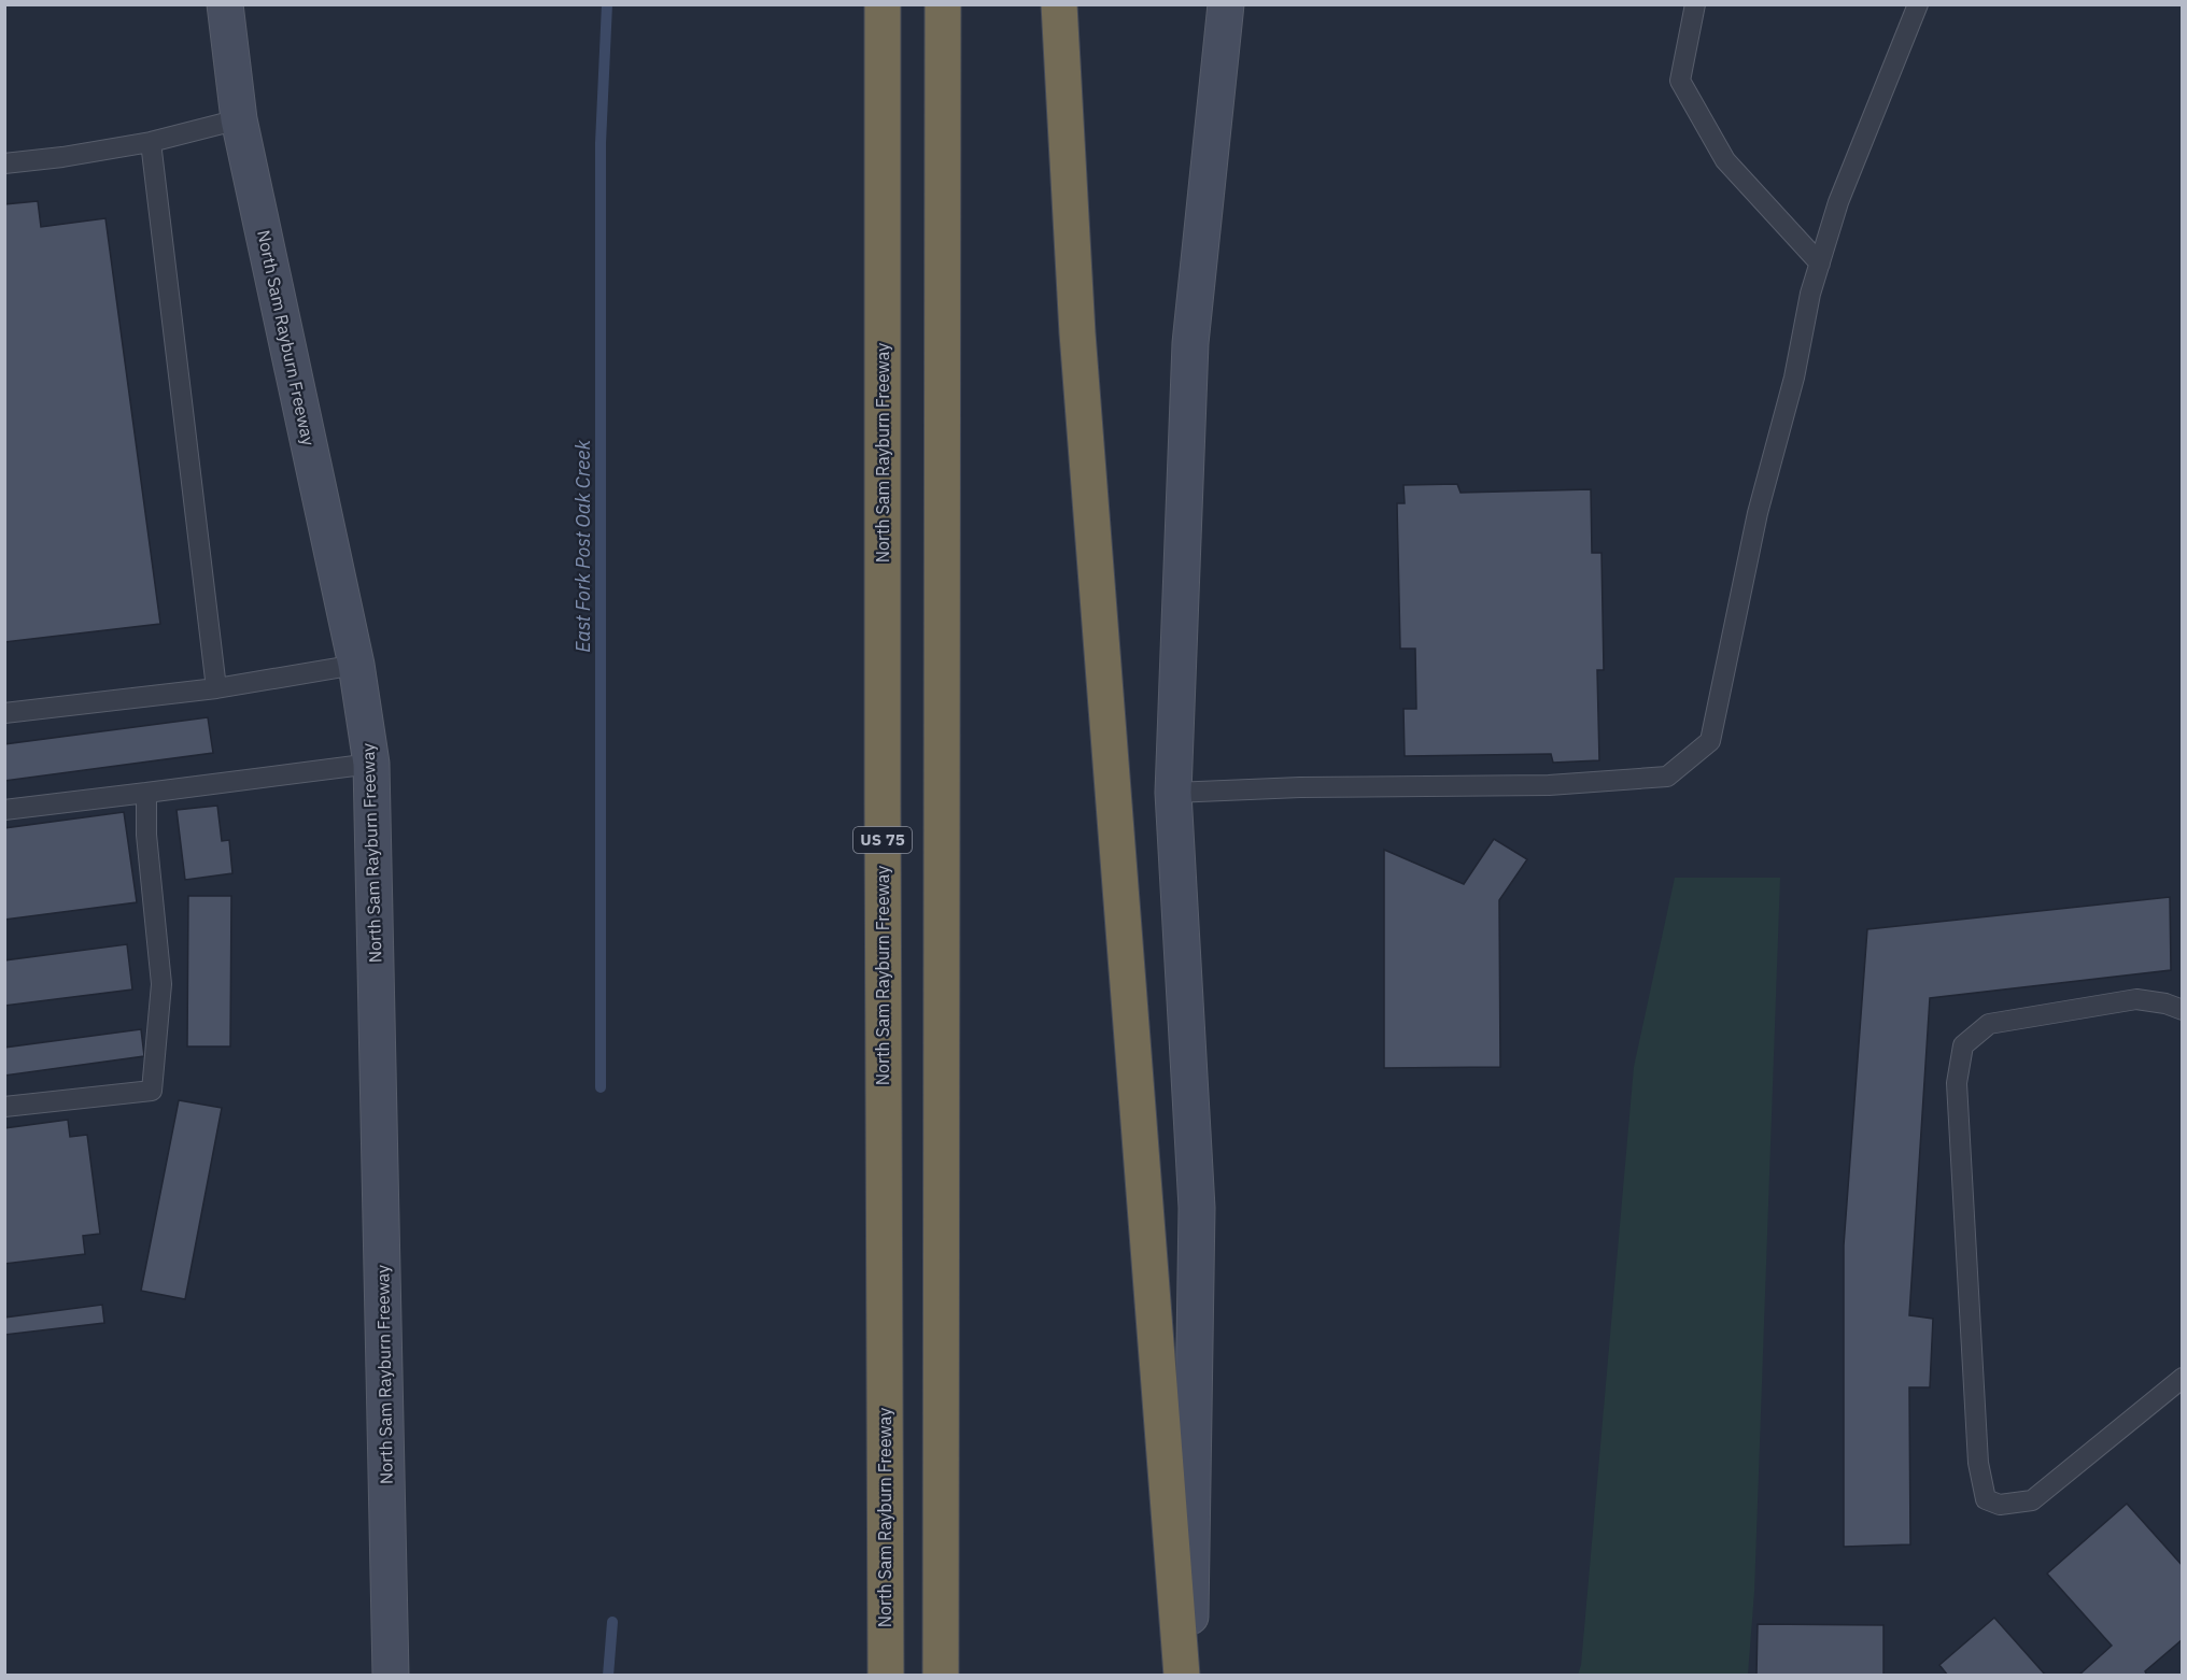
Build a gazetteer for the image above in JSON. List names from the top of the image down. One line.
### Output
{"streets":{"highway":["North Sam Rayburn Freeway","US 75"]},"water":["East Fork Post Oak Creek"]}
